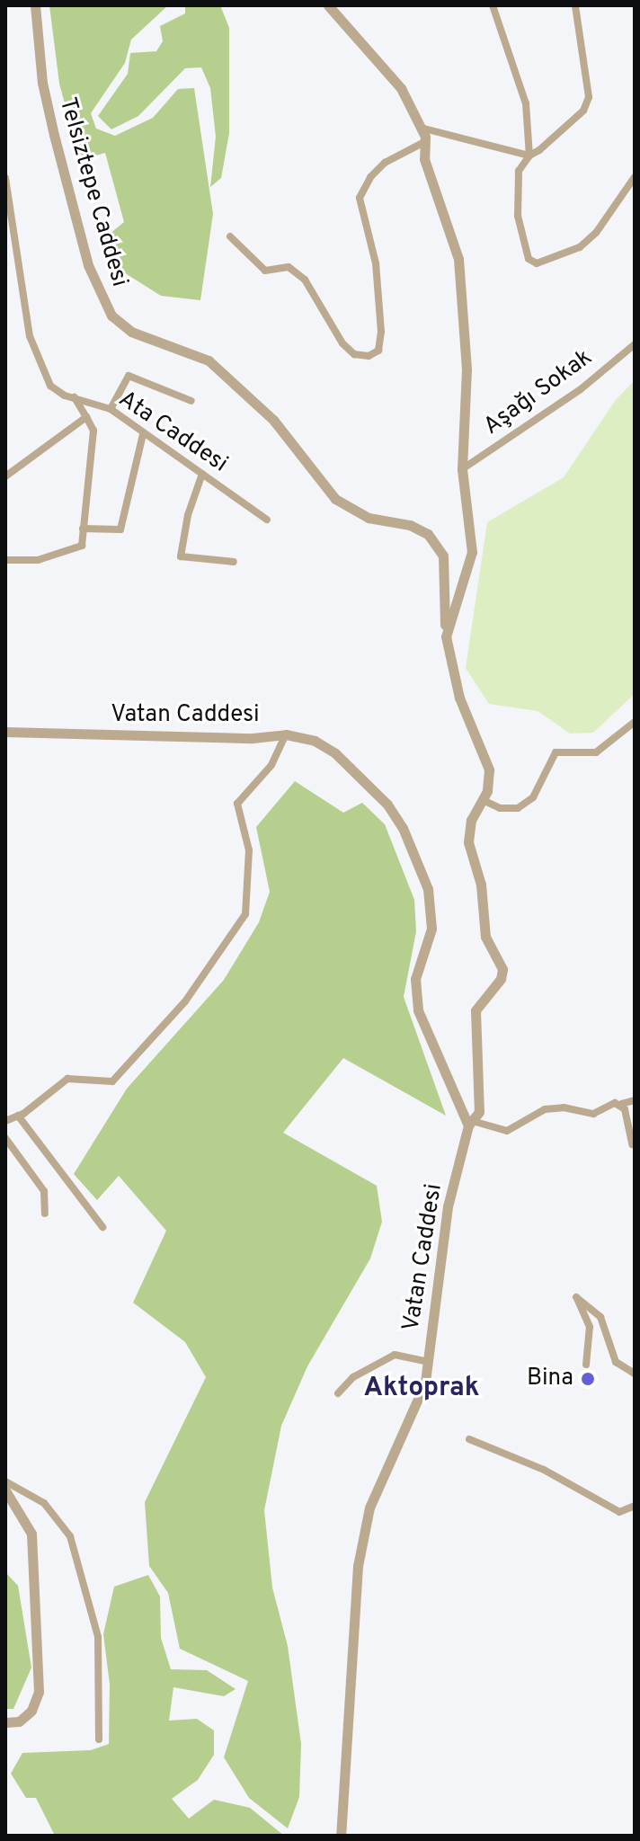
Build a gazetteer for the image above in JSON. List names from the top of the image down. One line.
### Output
{"streets":{"street":["Telsiztepe Caddesi","Aşağı Sokak","Ata Caddesi","Vatan Caddesi"]},"crossings":[["Telsiztepe Caddesi","Aşağı Sokak"],["Aşağı Sokak","Vatan Caddesi"]],"districts":["Aktoprak"],"places":["Bina"]}
